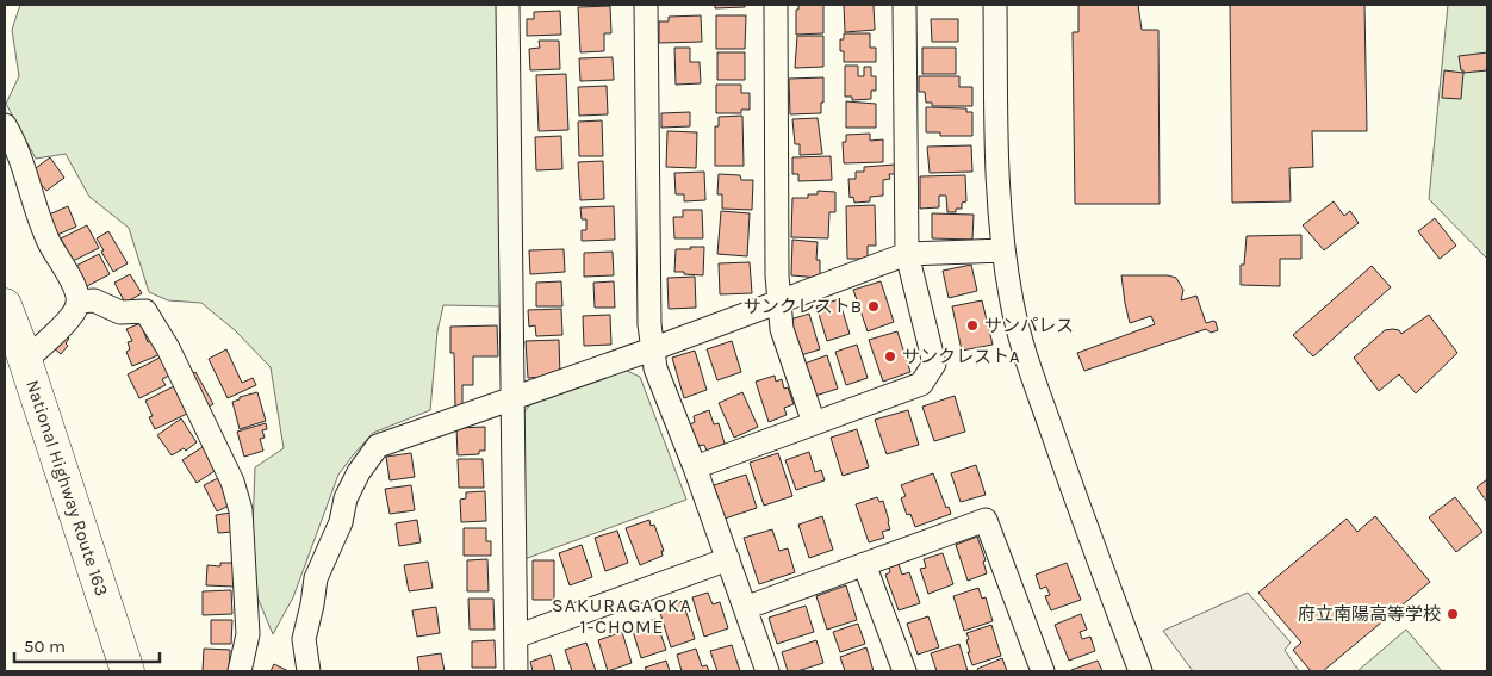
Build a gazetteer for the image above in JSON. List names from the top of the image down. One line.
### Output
{"streets":{"highway":["National Highway Route 163"]},"districts":["SAKURAGAOKA 1-CHOME"],"places":["サンクレストB","サンパレス","サンクレストA","府立南陽高等学校"],"scale_bar":"50 m"}
